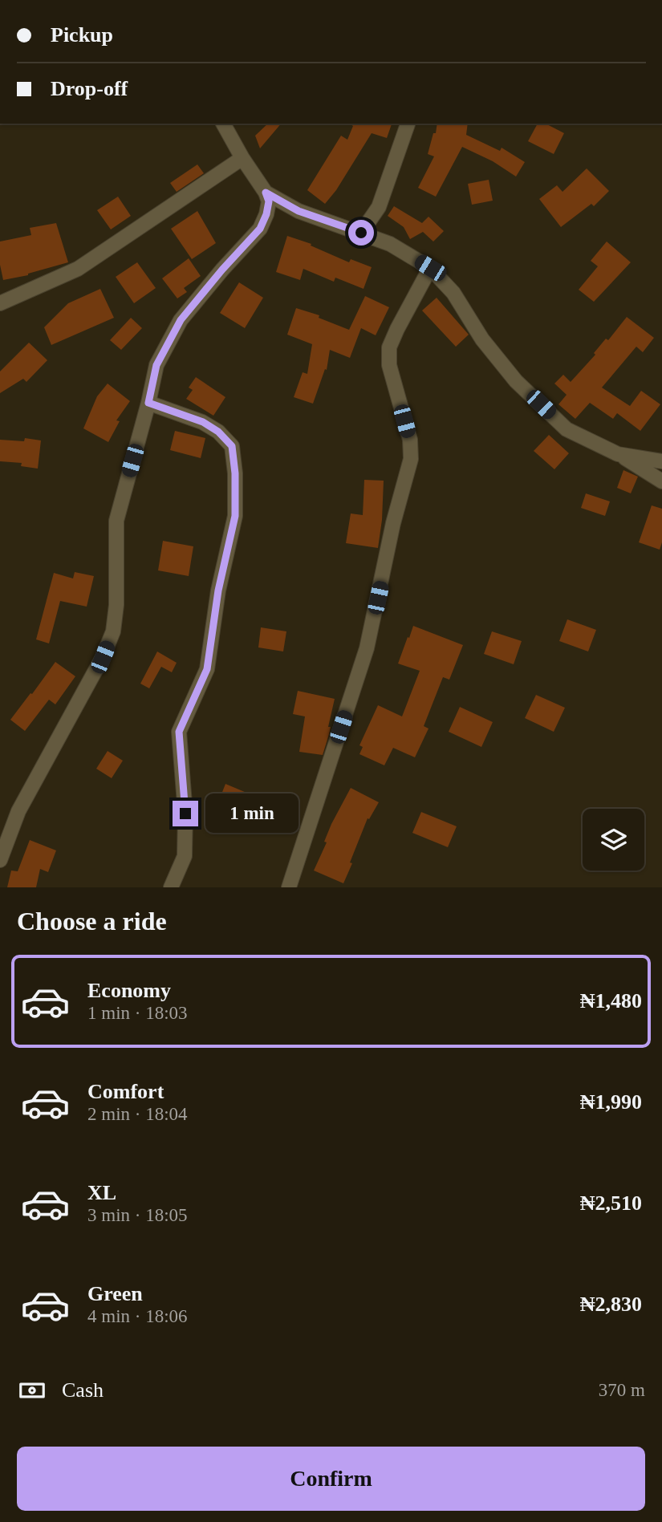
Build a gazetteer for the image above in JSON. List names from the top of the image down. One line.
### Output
{"page":{"banner":["Pickup","Drop-off"],"bubble":"1 min","heading":"Choose a ride","list":[{"name":"Economy","note":"1 min · 18:03","value":"₦1,480"},{"name":"Comfort","note":"2 min · 18:04","value":"₦1,990"},{"name":"XL","note":"3 min · 18:05","value":"₦2,510"},{"name":"Green","note":"4 min · 18:06","value":"₦2,830"}],"pay":["Cash","370 m"],"buttons":"Confirm"}}
